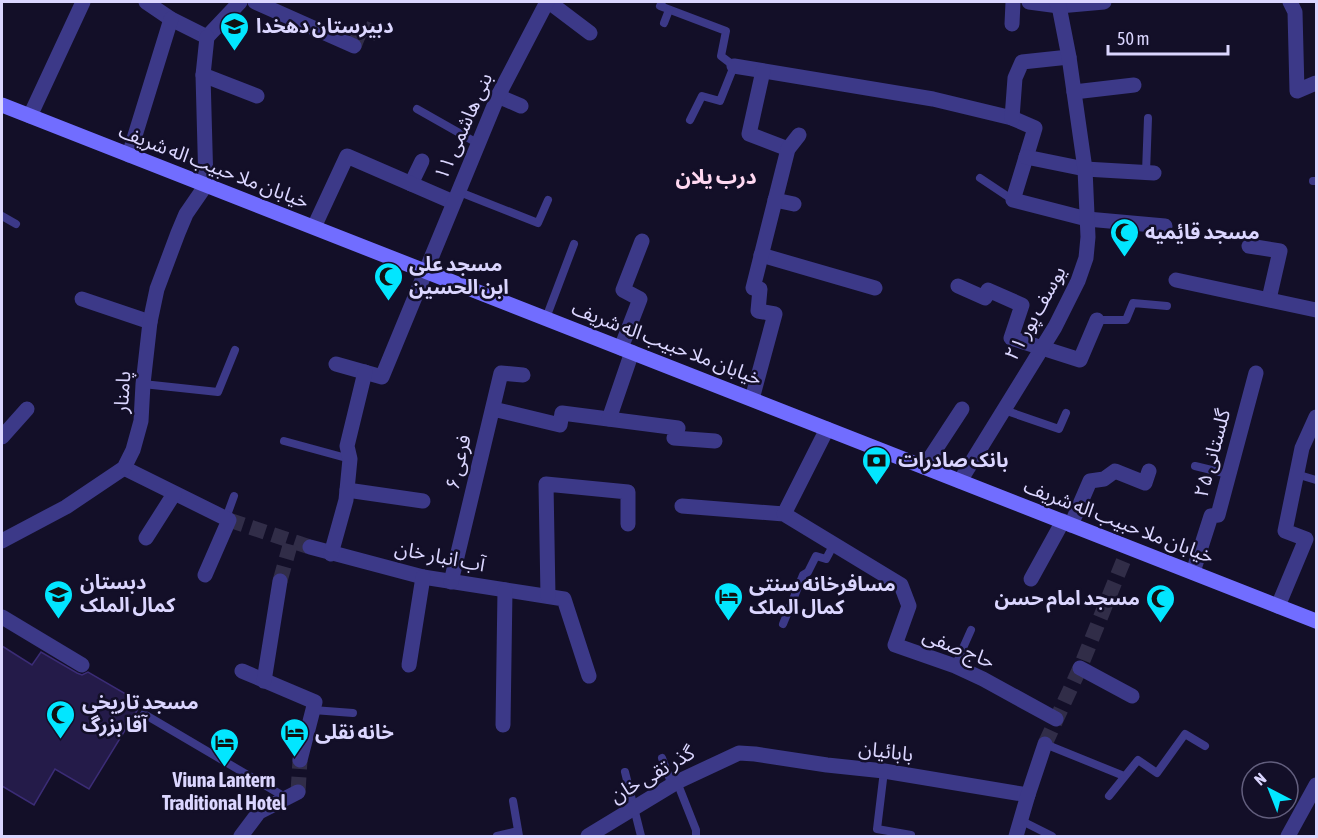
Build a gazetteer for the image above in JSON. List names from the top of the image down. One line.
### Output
{"streets":{"main road":["خیابان ملا حبیب اله شریف"],"street":["بنی هاشمی ۱۱","یوسف پور ۲۱","پامنار","گلستانی ۲۵","فرعی ۶","آب انبار خان","حاج صفی","بابائیان","گذر تقی خان"]},"crossings":[["بنی هاشمی ۱۱","خیابان ملا حبیب اله شریف"],["خیابان ملا حبیب اله شریف","یوسف پور ۲۱"],["خیابان ملا حبیب اله شریف","پامنار"],["خیابان ملا حبیب اله شریف","گلستانی ۲۵"],["فرعی ۶","آب انبار خان"],["بابائیان","گذر تقی خان"]],"districts":["درب یلان"],"places":{"school or university":["دبیرستان دهخدا","دبستان کمال الملک"],"mosque":["مسجد قایٔمیه","مسجد علی ابن الحسین","مسجد امام حسن","مسجد تاریخی آقا بزرگ"],"bank":["بانک صادرات"],"hotel":["مسافرخانه سنتی کمال الملک","خانه نقلی","Viuna Lantern Traditional Hotel"]},"scale_bar":"50 m","north":"top left"}
